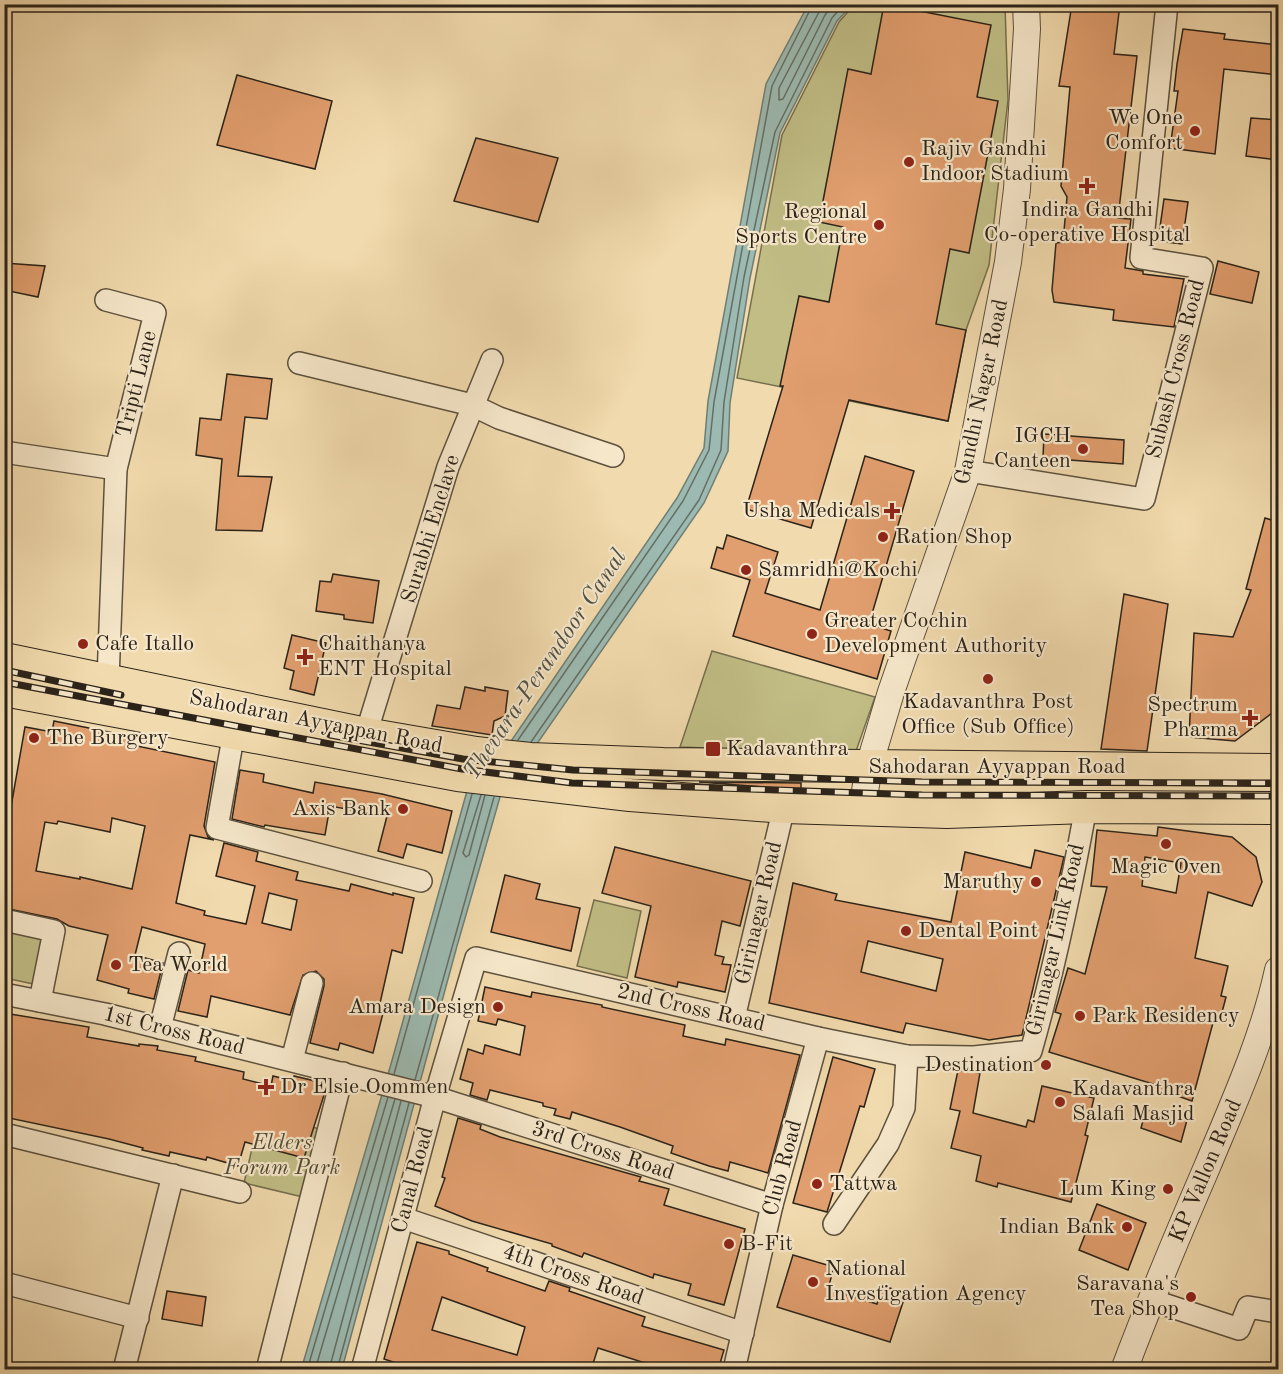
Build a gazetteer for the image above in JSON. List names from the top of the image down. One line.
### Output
{"streets":{"main road":["Sahodaran Ayyappan Road"],"street":["Subash Cross Road","Tripti Lane","Gandhi Nagar Road","Surabhi Enclave","Girinagar Road","Girinagar Link Road","2nd Cross Road","1st Cross Road","3rd Cross Road","Club Road","KP Vallon Road","Canal Road","4th Cross Road"]},"crossings":[["Subash Cross Road","Gandhi Nagar Road"],["Tripti Lane","Sahodaran Ayyappan Road"],["Gandhi Nagar Road","Sahodaran Ayyappan Road"],["Surabhi Enclave","Sahodaran Ayyappan Road"],["Sahodaran Ayyappan Road","Girinagar Road"],["Sahodaran Ayyappan Road","Girinagar Link Road"],["Girinagar Road","2nd Cross Road"],["Girinagar Link Road","2nd Cross Road"],["2nd Cross Road","Club Road"],["2nd Cross Road","Canal Road"],["1st Cross Road","3rd Cross Road"],["3rd Cross Road","Club Road"],["3rd Cross Road","Canal Road"],["Club Road","4th Cross Road"],["Canal Road","4th Cross Road"]],"water":["Thevara-Perandoor Canal"],"parks":["Elders Forum Park"],"places":{"other":["We One Comfort","Rajiv Gandhi Indoor Stadium","Regional Sports Centre","IGCH Canteen","Ration Shop","Samridhi@Kochi","Greater Cochin Development Authority","Cafe Itallo","Kadavanthra Post Office (Sub Office)","The Burgery","Axis Bank","Magic Oven","Maruthy","Dental Point","Tea World","Amara Design","Park Residency","Destination","Kadavanthra Salafi Masjid","Tattwa","Lum King","Indian Bank","B-Fit","National Investigation Agency","Saravana's Tea Shop"],"health":["Indira Gandhi Co-operative Hospital","Usha Medicals","Chaithanya ENT Hospital","Spectrum Pharma","Dr Elsie Oommen"],"transit":["Kadavanthra"]}}
